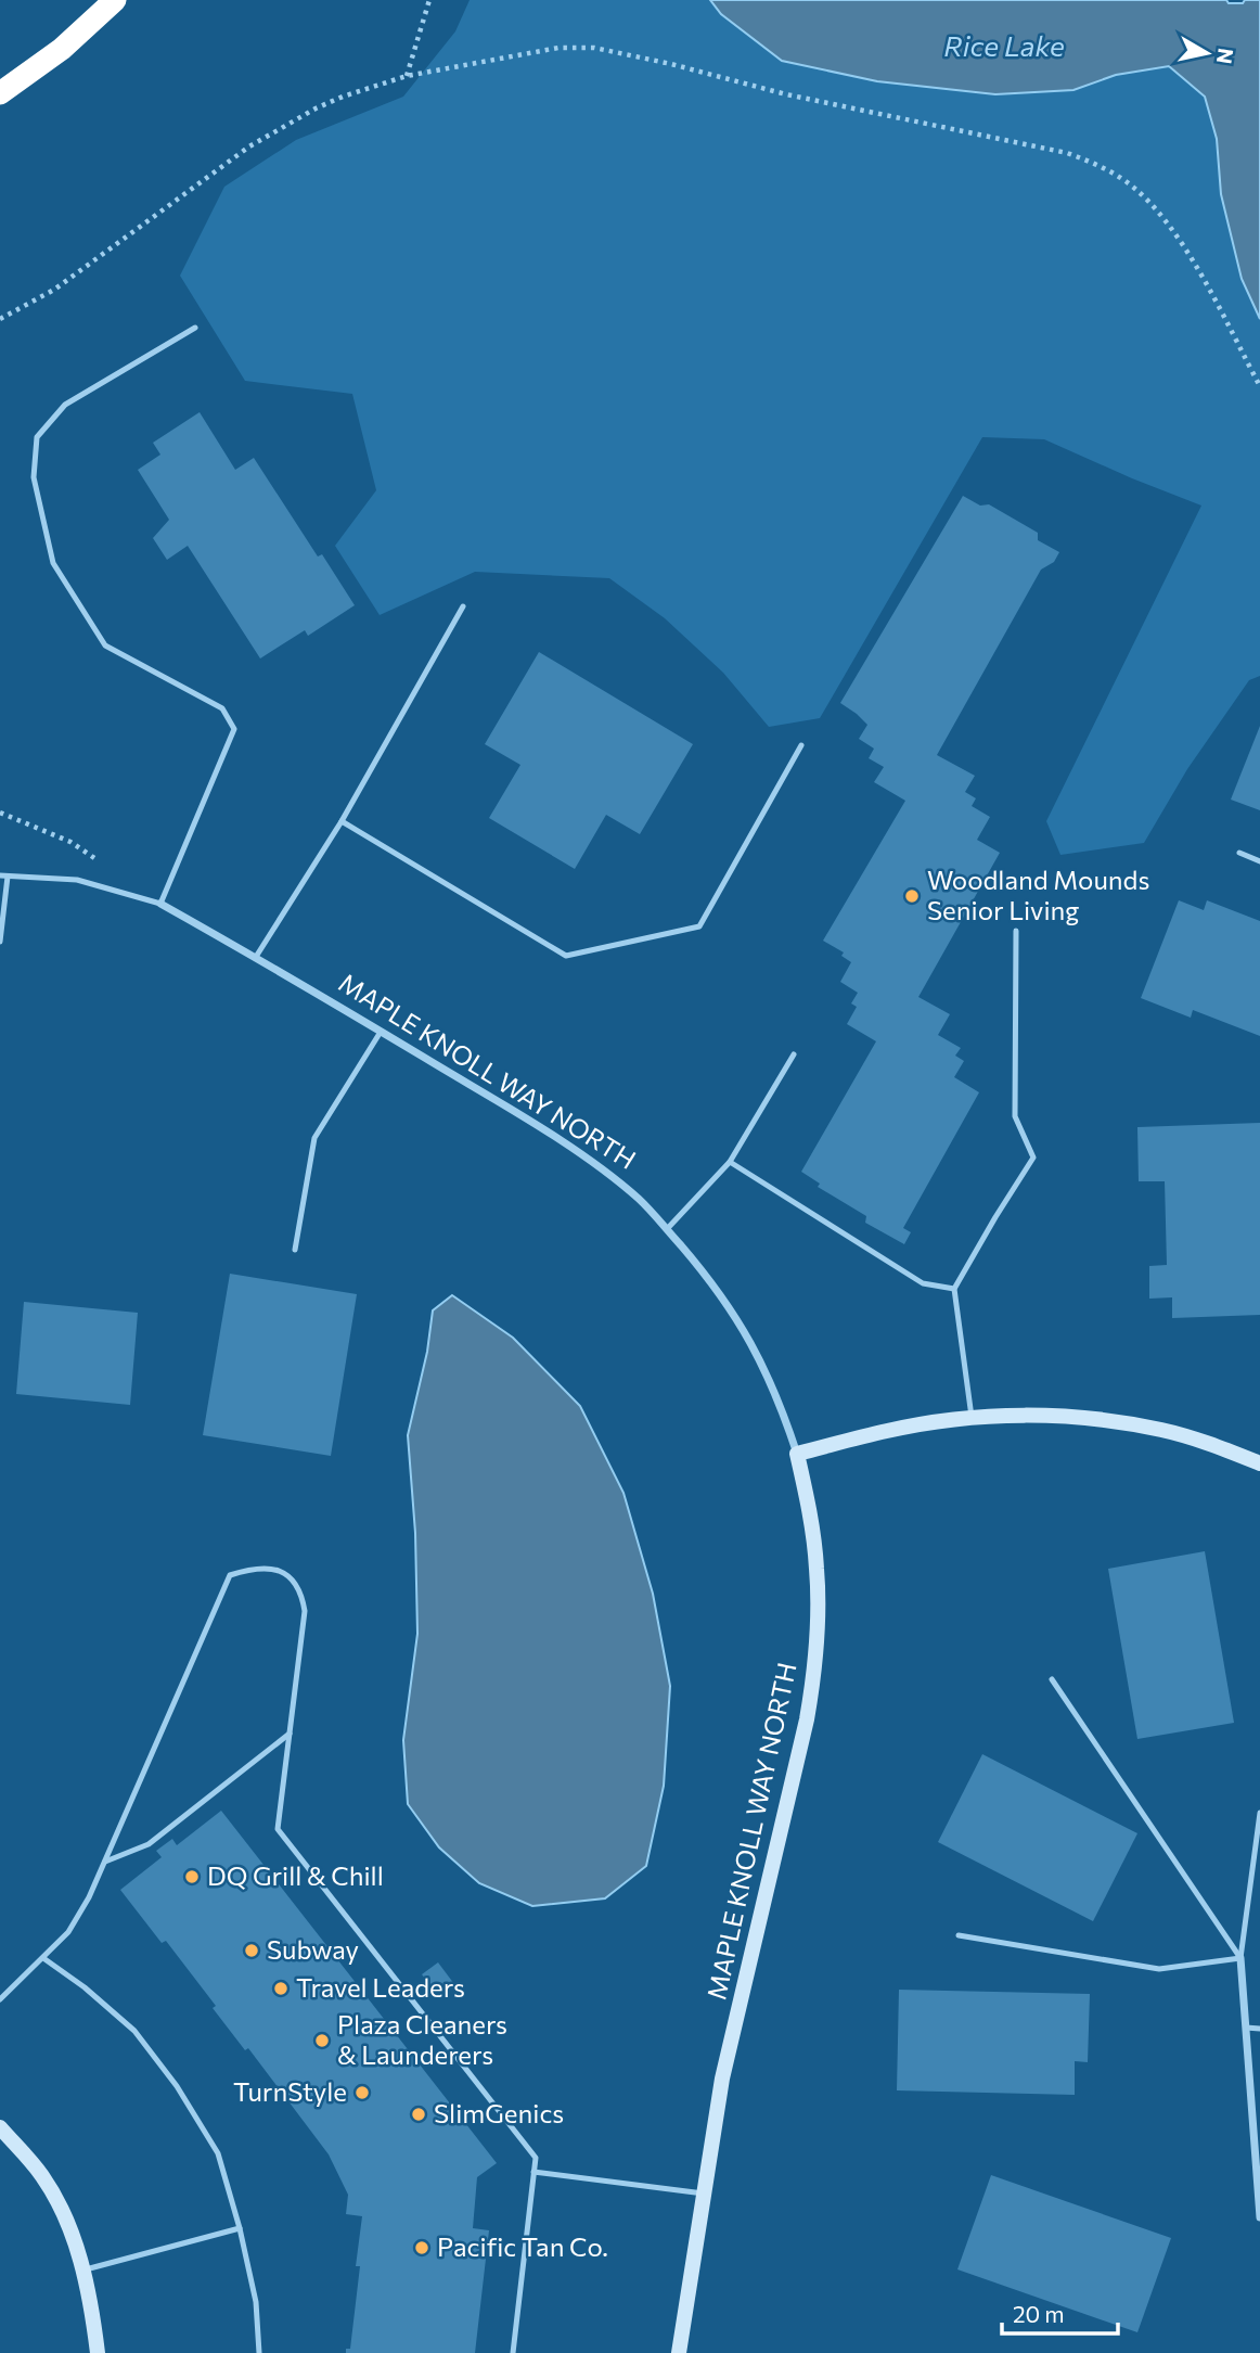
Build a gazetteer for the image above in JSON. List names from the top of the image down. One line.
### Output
{"streets":{"street":["MAPLE KNOLL WAY NORTH"]},"water":["Rice Lake"],"places":["Woodland Mounds Senior Living","DQ Grill & Chill","Subway","Travel Leaders","Plaza Cleaners & Launderers","TurnStyle","SlimGenics","Pacific Tan Co."],"scale_bar":"20 m","north":"right"}
